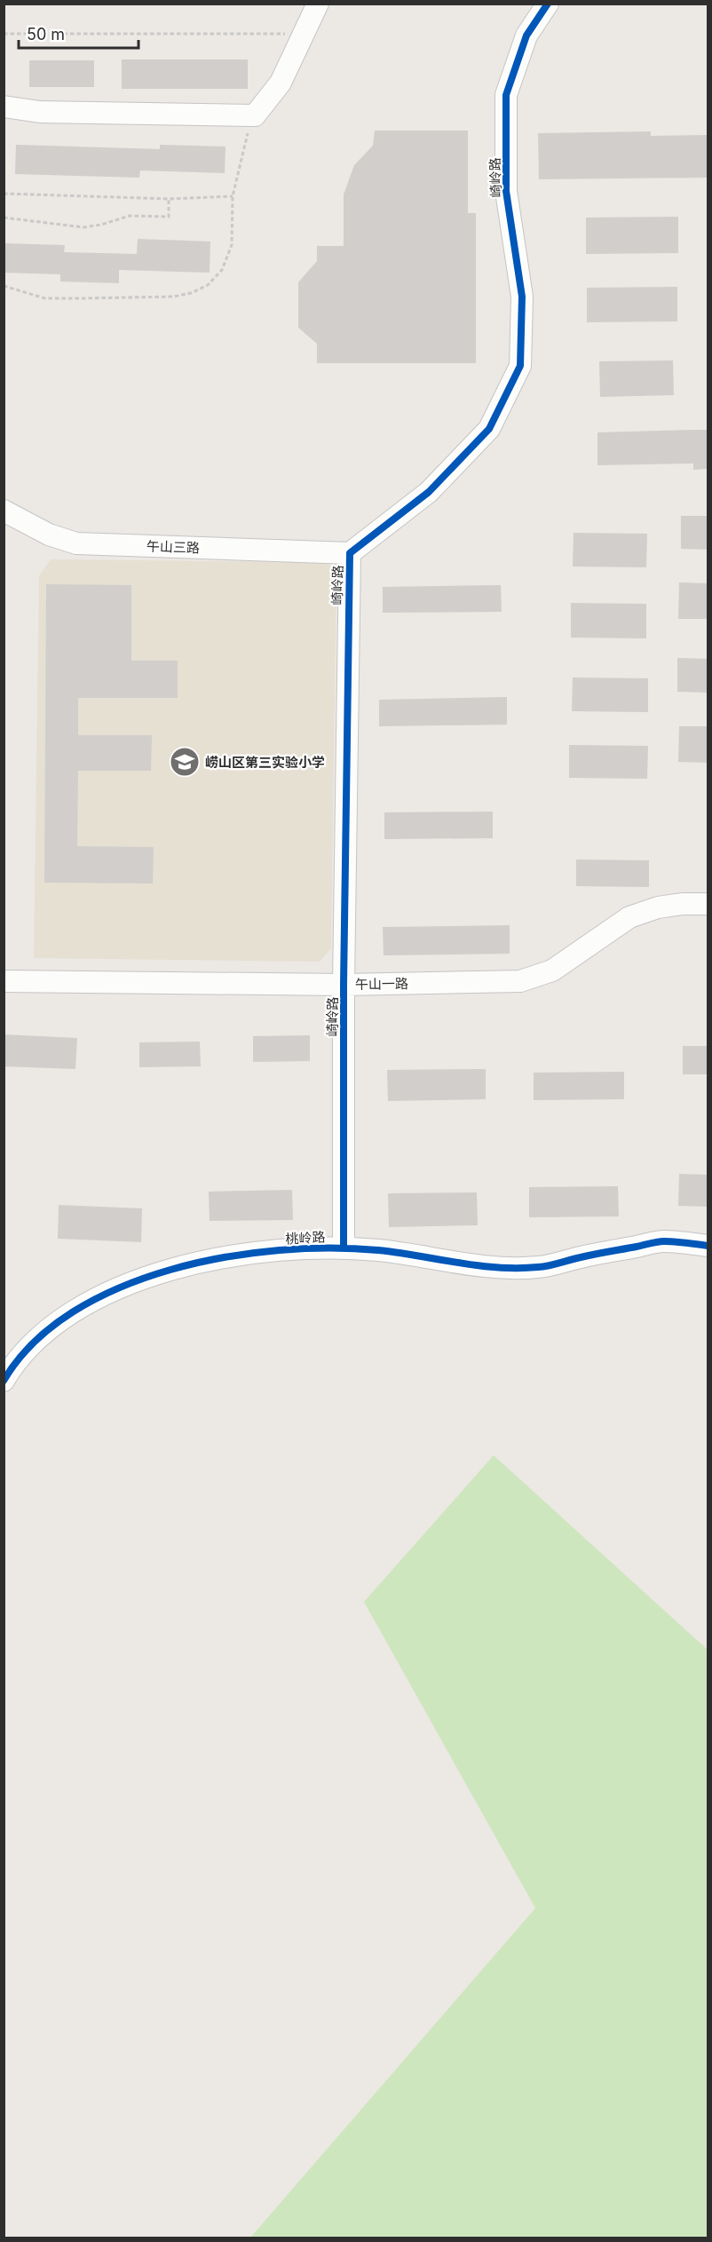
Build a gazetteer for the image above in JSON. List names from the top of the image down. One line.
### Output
{"streets":{"street":["崎岭路","午山三路","午山一路","桃岭路"]},"crossings":[["崎岭路","午山三路"],["崎岭路","午山一路"],["崎岭路","桃岭路"]],"places":{"school or university":["崂山区第三实验小学"]},"scale_bar":"50 m"}
